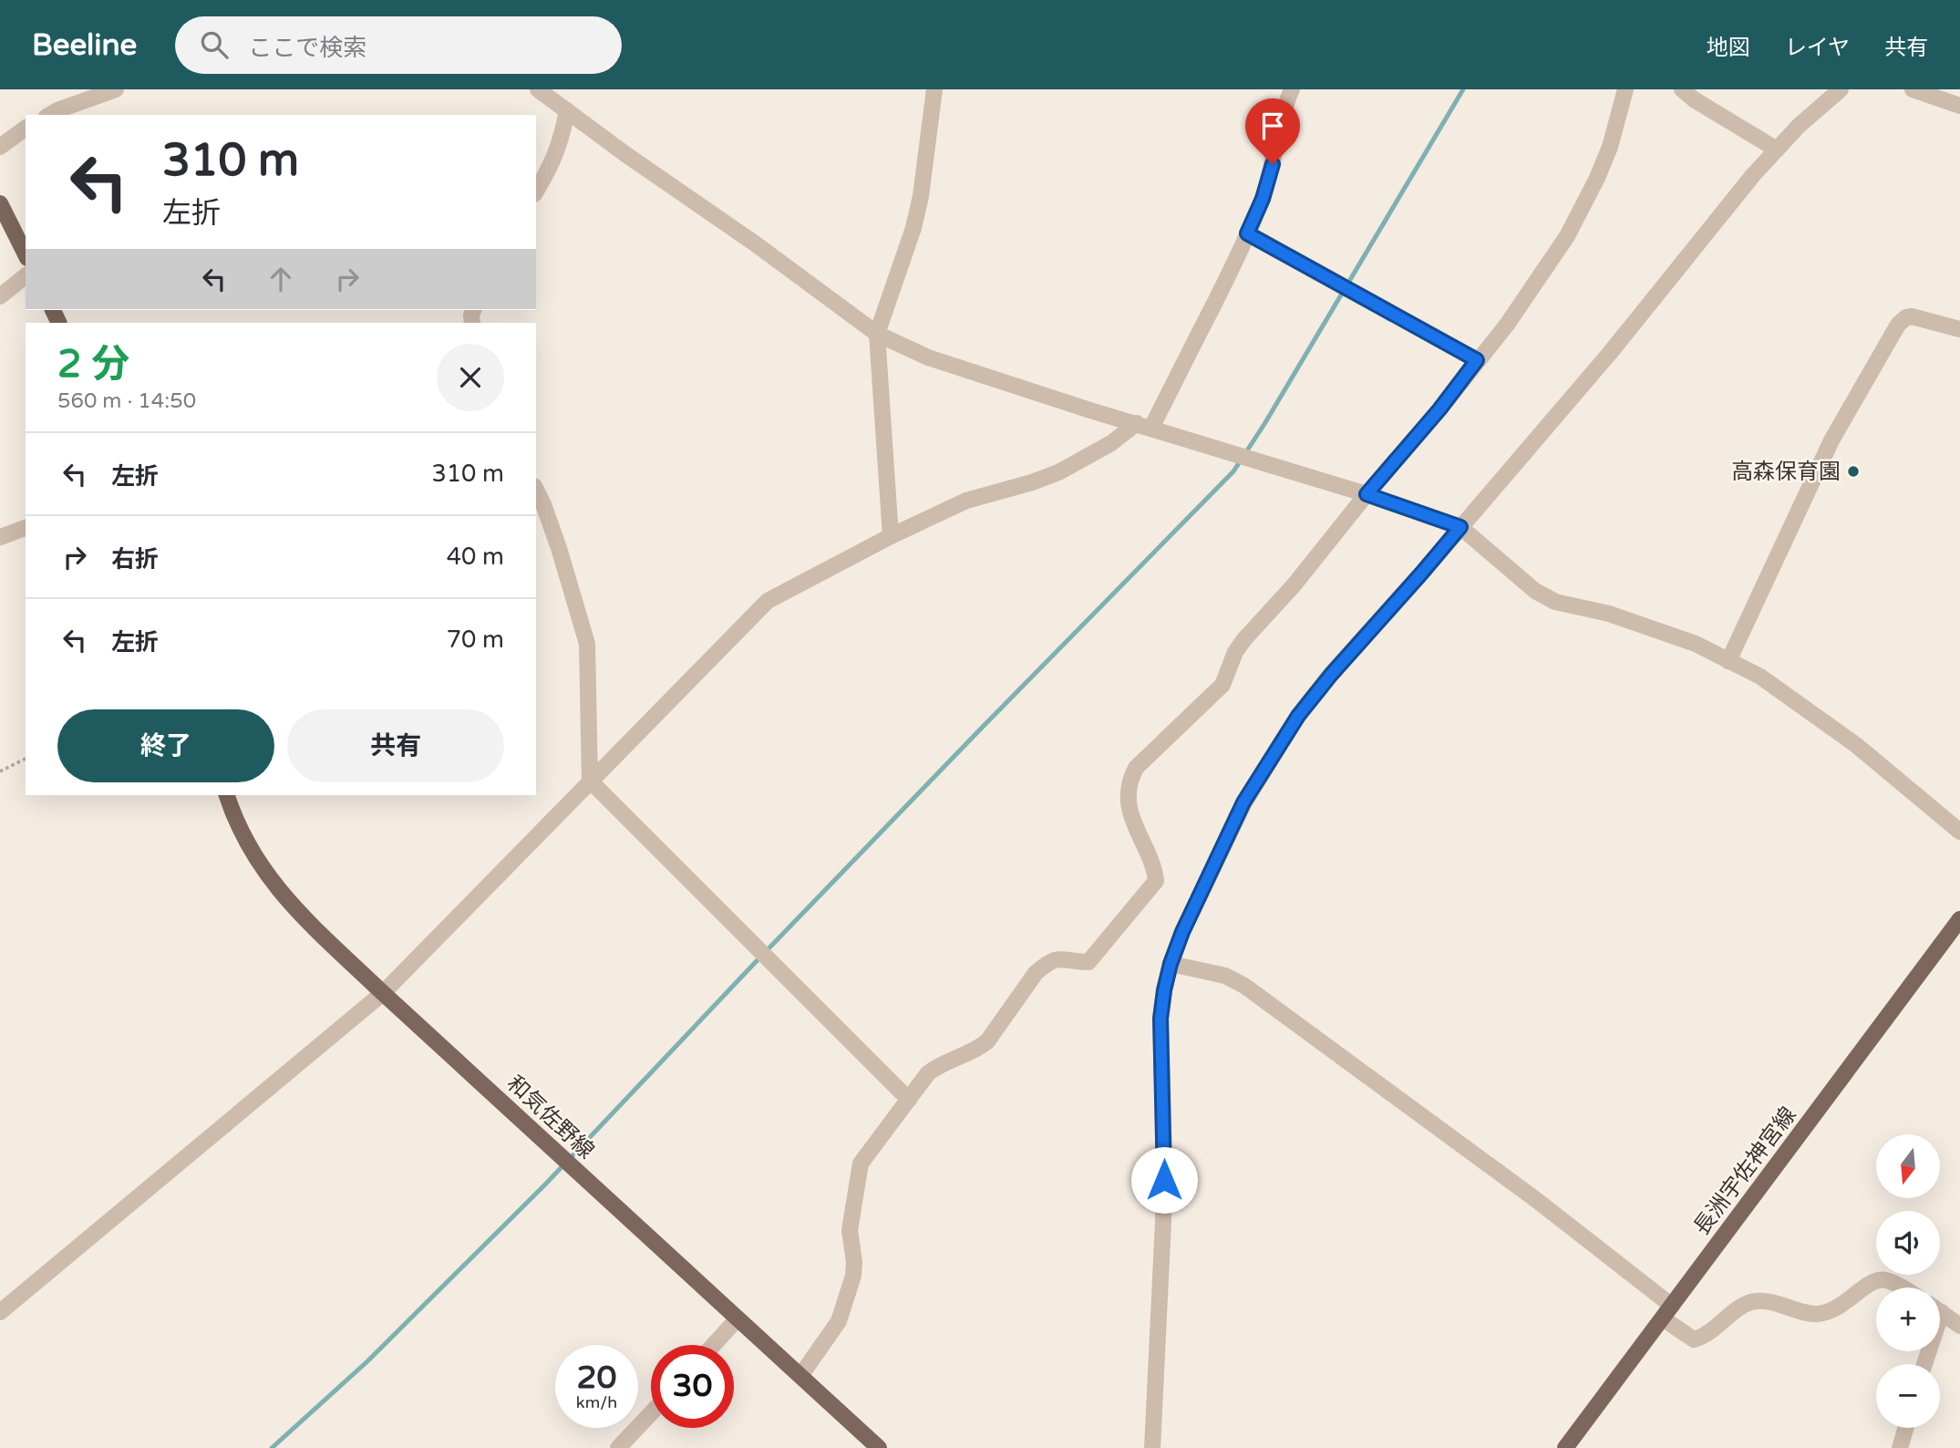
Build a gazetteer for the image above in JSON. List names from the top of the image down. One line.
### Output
{"streets":{"main road":["和気佐野線","長洲宇佐神宮線"]},"places":["高森保育園"],"north":"bottom","page":{"header":"Beeline","search":"ここで検索","nav":["地図","レイヤ","共有"],"turn":["310 m","左折"],"heading":["2 分","560 m · 14:50"],"list":[{"name":"左折","value":"310 m"},{"name":"右折","value":"40 m"},{"name":"左折","value":"70 m"}],"buttons":["終了","共有"],"map_buttons":["+","−"],"speed":"20 km/h","limit":"30"}}
